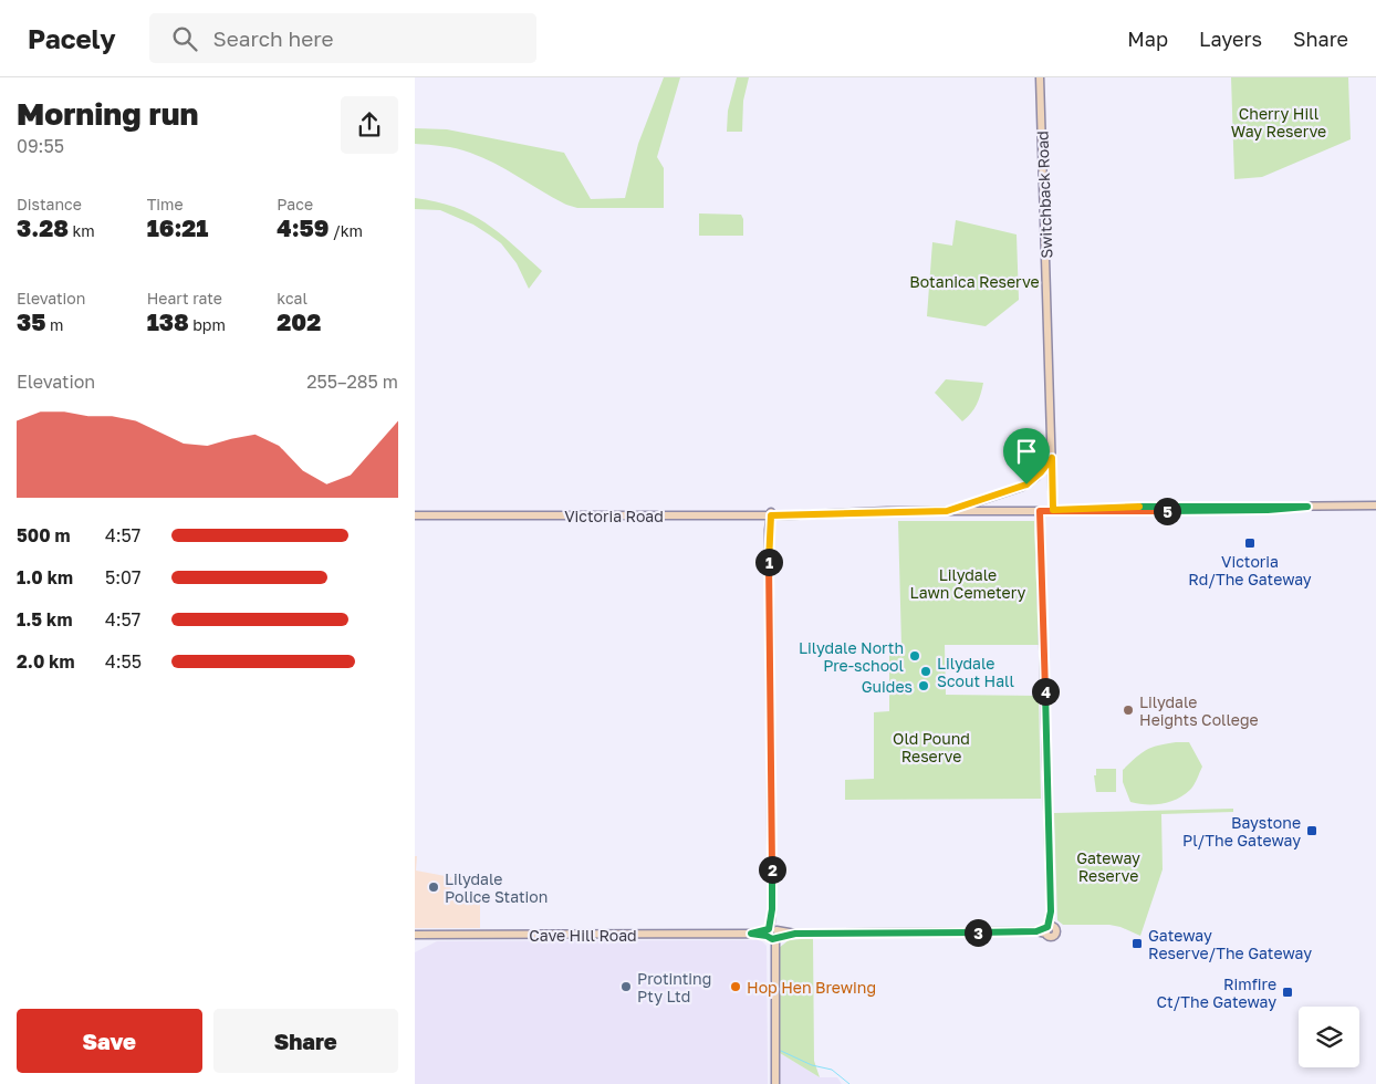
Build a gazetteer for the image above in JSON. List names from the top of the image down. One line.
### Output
{"streets":{"main road":["Switchback Road","Victoria Road","Cave Hill Road"]},"crossings":[["Switchback Road","Victoria Road"],["Victoria Road","Cave Hill Road"]],"parks":["Cherry Hill Way Reserve","Botanica Reserve","Lilydale Lawn Cemetery","Old Pound Reserve","Gateway Reserve"],"places":{"transit":["Victoria Rd/The Gateway","Baystone Pl/The Gateway","Gateway Reserve/The Gateway","Rimfire Ct/The Gateway"],"other":["Lilydale North Pre-school","Lilydale Scout Hall","Guides","Lilydale Heights College","Lilydale Police Station","Protinting Pty Ltd","Hop Hen Brewing"]},"page":{"header":"Pacely","search":"Search here","nav":["Map","Layers","Share"],"heading":["Morning run","09:55"],"stats":[["Distance","3.28 km"],["Time","16:21"],["Pace","4:59 /km"],["Elevation","35 m"],["Heart rate","138 bpm"],["kcal","202"]],"chart":["Elevation","255–285 m"],"pins":["5","1","4","2","3"],"list":[{"name":"500 m","note":"4:57"},{"name":"1.0 km","note":"5:07"},{"name":"1.5 km","note":"4:57"},{"name":"2.0 km","note":"4:55"}],"buttons":["Save","Share"]}}
